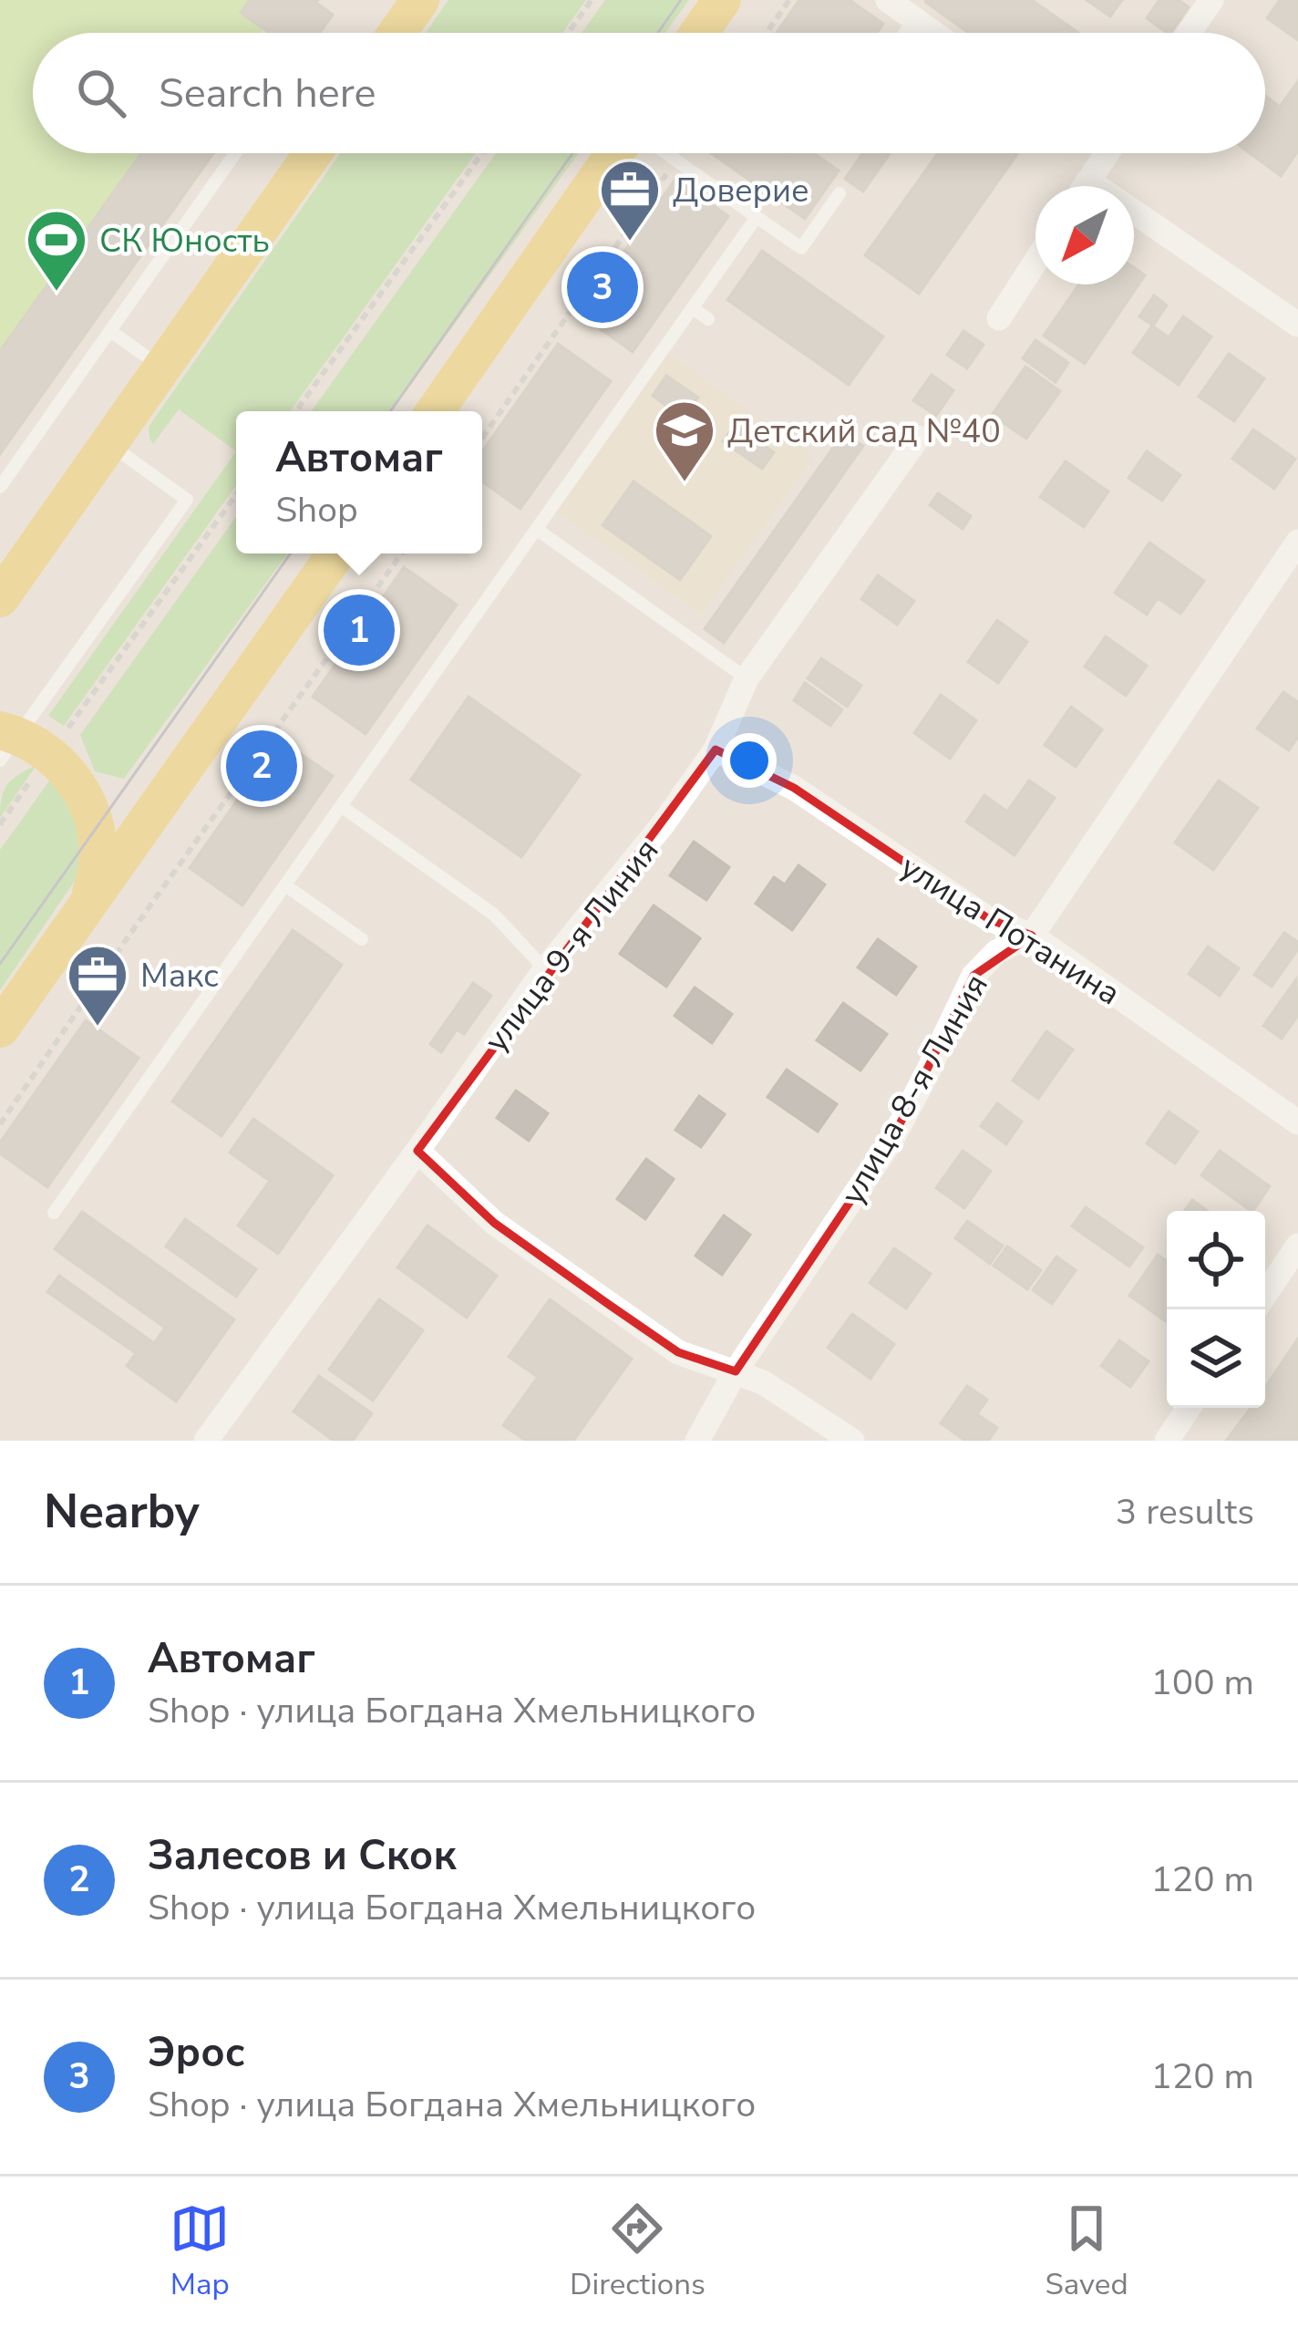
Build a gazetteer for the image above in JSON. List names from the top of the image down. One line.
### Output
{"streets":{"street":["улица Потанина","улица 9-я Линия","улица 8-я Линия"]},"crossings":[["улица Потанина","улица 9-я Линия"],["улица Потанина","улица 8-я Линия"]],"places":{"office":["Доверие","Макс"],"sports":["СК Юность"],"school or university":["Детский сад №40"]},"north":"bottom left","page":{"search":"Search here","pins":["3","1","2"],"popup":["Автомаг","Shop"],"heading":["Nearby","3 results"],"list":[{"mark":"1","name":"Автомаг","note":"Shop · улица Богдана Хмельницкого","value":"100 m"},{"mark":"2","name":"Залесов и Скок","note":"Shop · улица Богдана Хмельницкого","value":"120 m"},{"mark":"3","name":"Эрос","note":"Shop · улица Богдана Хмельницкого","value":"120 m"}],"nav":["Map","Directions","Saved"]}}
